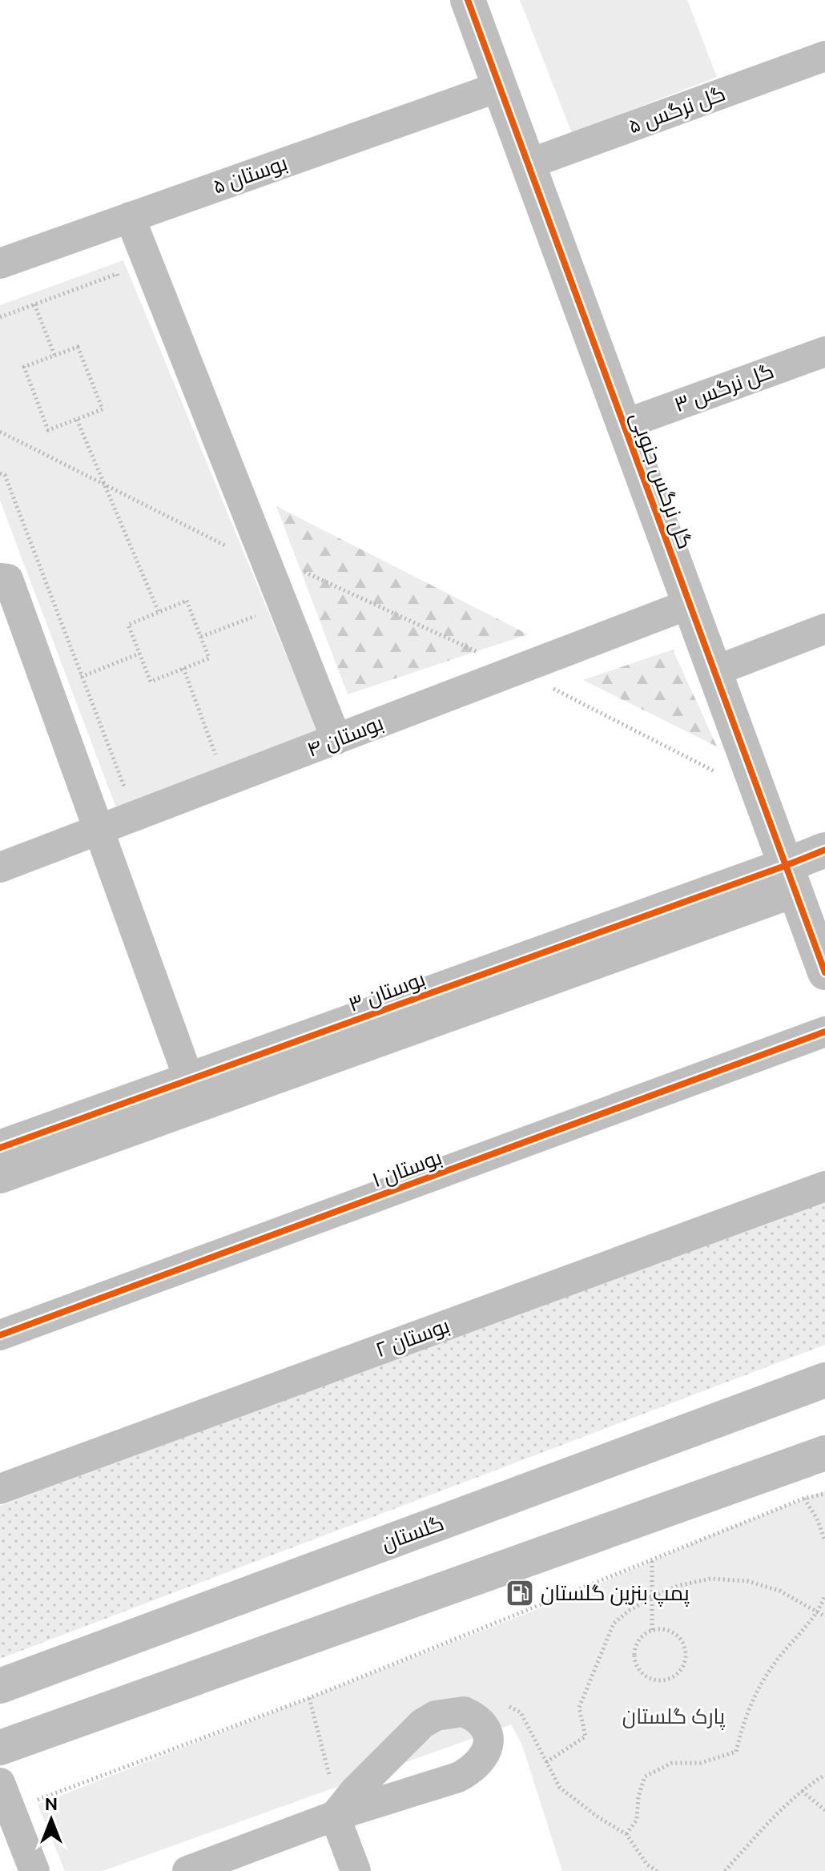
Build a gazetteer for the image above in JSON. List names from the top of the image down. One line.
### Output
{"streets":{"street":["گل نرگس ۵","بوستان ۵","گل نرگس ۳","گل نرگس جنوبی","بوستان ۴","بوستان ۳","بوستان ۱","بوستان ۲","گلستان"]},"crossings":[["گل نرگس ۵","گل نرگس جنوبی"],["بوستان ۵","گل نرگس جنوبی"],["گل نرگس ۳","گل نرگس جنوبی"],["گل نرگس جنوبی","بوستان ۴"],["گل نرگس جنوبی","بوستان ۳"]],"parks":["پارک گلستان"],"places":{"fuel station":["پمپ بنزین گلستان"]},"north":"top"}
